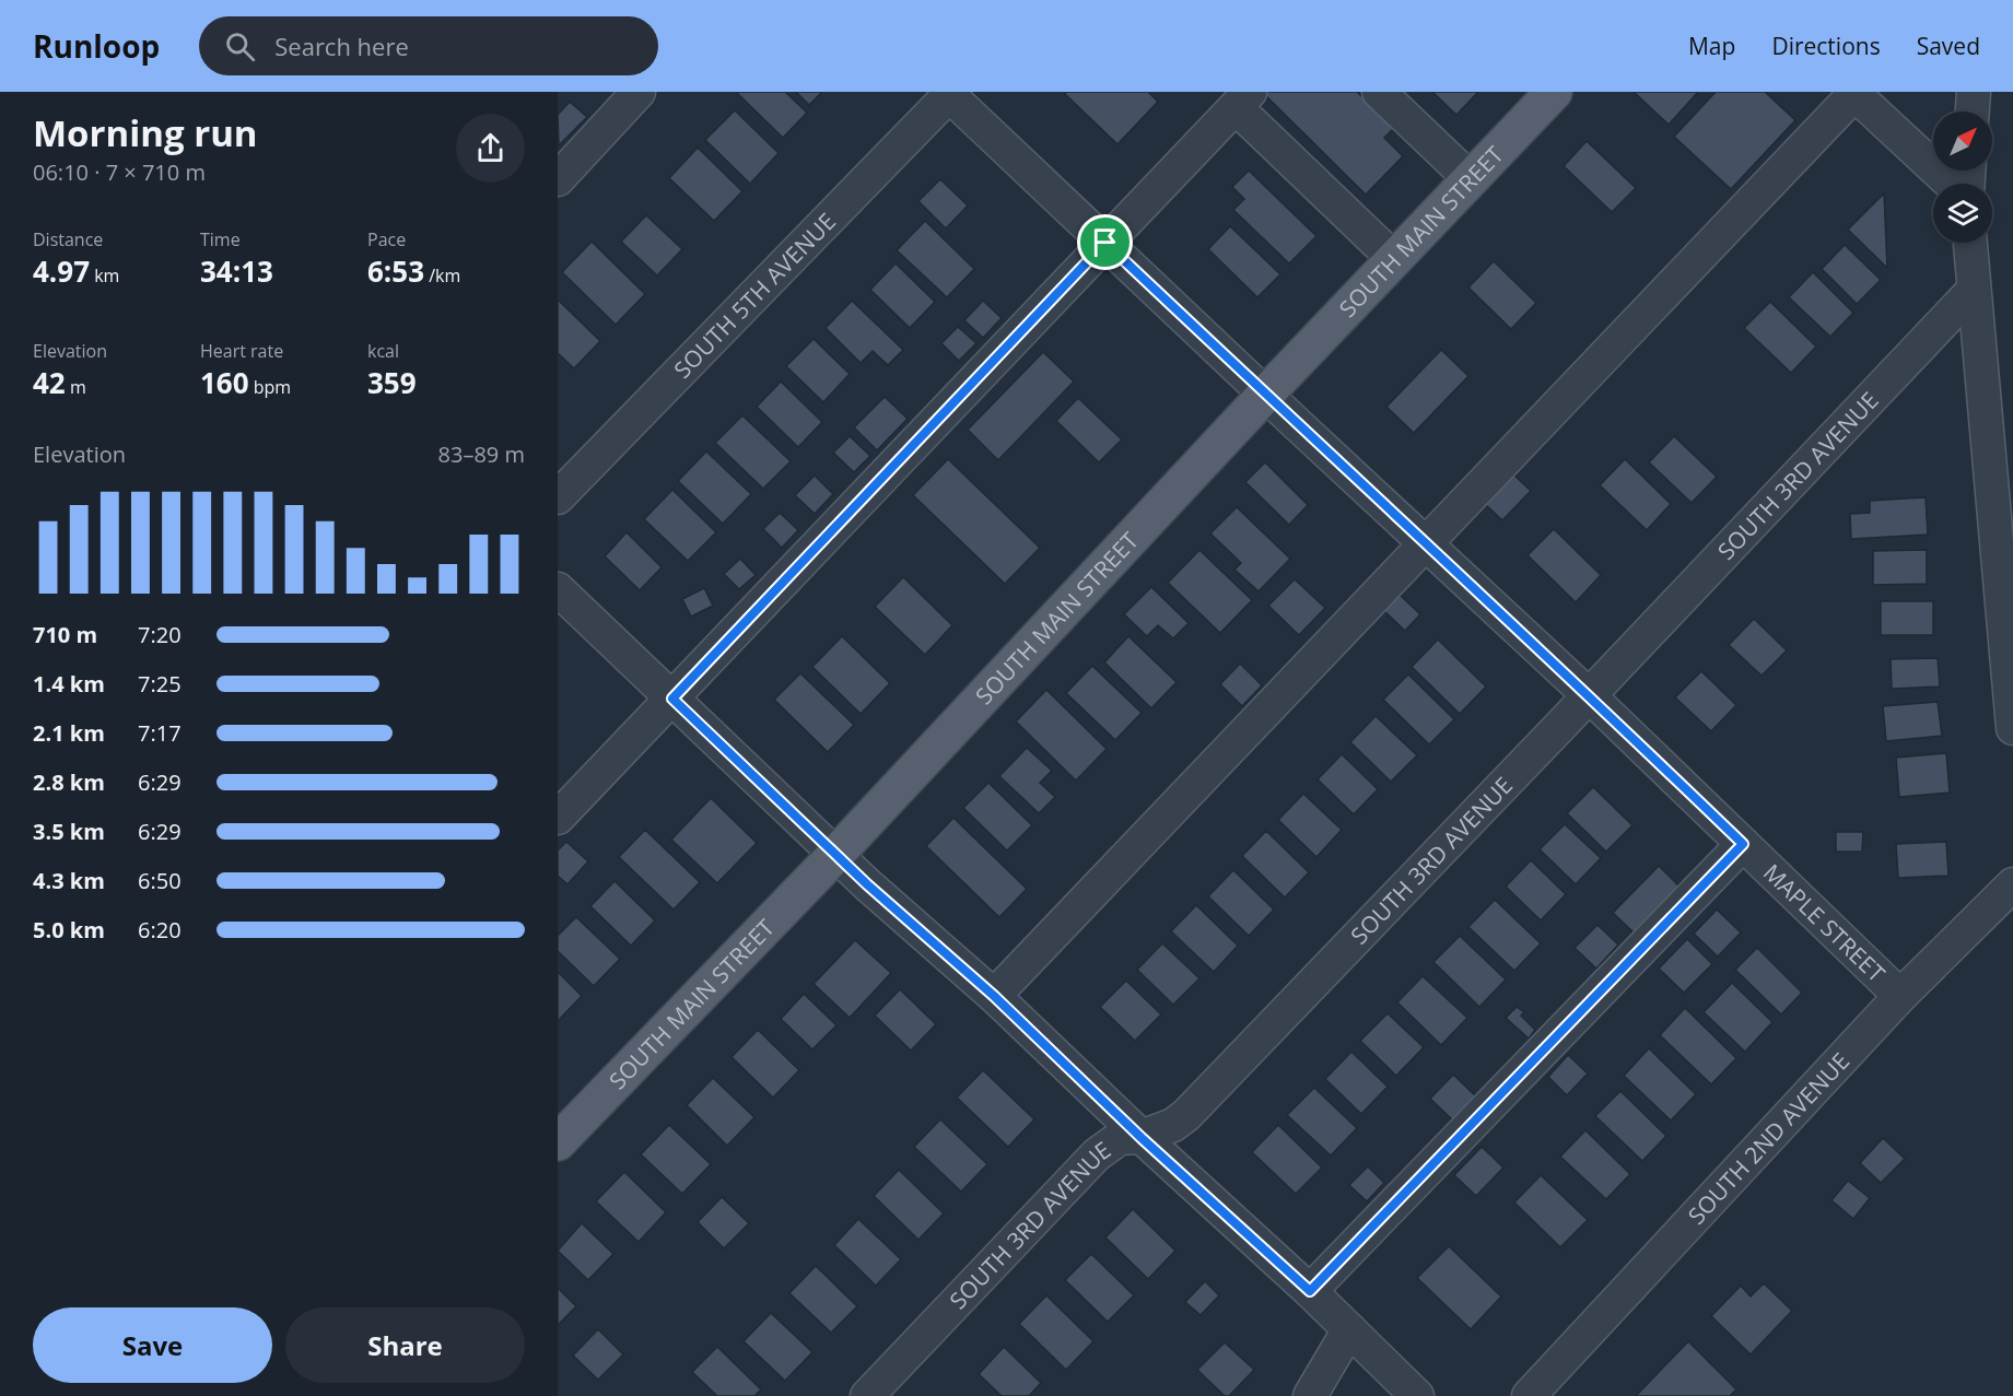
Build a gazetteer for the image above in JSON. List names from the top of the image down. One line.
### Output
{"streets":{"main road":["SOUTH MAIN STREET"],"street":["SOUTH 5TH AVENUE","SOUTH 3RD AVENUE","MAPLE STREET","SOUTH 2ND AVENUE"]},"crossings":[["SOUTH MAIN STREET","MAPLE STREET"],["SOUTH 5TH AVENUE","MAPLE STREET"],["SOUTH 3RD AVENUE","MAPLE STREET"],["MAPLE STREET","SOUTH 2ND AVENUE"]],"north":"top right","page":{"header":"Runloop","search":"Search here","nav":["Map","Directions","Saved"],"heading":["Morning run","06:10 · 7 × 710 m"],"stats":[["Distance","4.97 km"],["Time","34:13"],["Pace","6:53 /km"],["Elevation","42 m"],["Heart rate","160 bpm"],["kcal","359"]],"chart":["Elevation","83–89 m"],"list":[{"name":"710 m","note":"7:20"},{"name":"1.4 km","note":"7:25"},{"name":"2.1 km","note":"7:17"},{"name":"2.8 km","note":"6:29"},{"name":"3.5 km","note":"6:29"},{"name":"4.3 km","note":"6:50"},{"name":"5.0 km","note":"6:20"}],"buttons":["Save","Share"]}}
